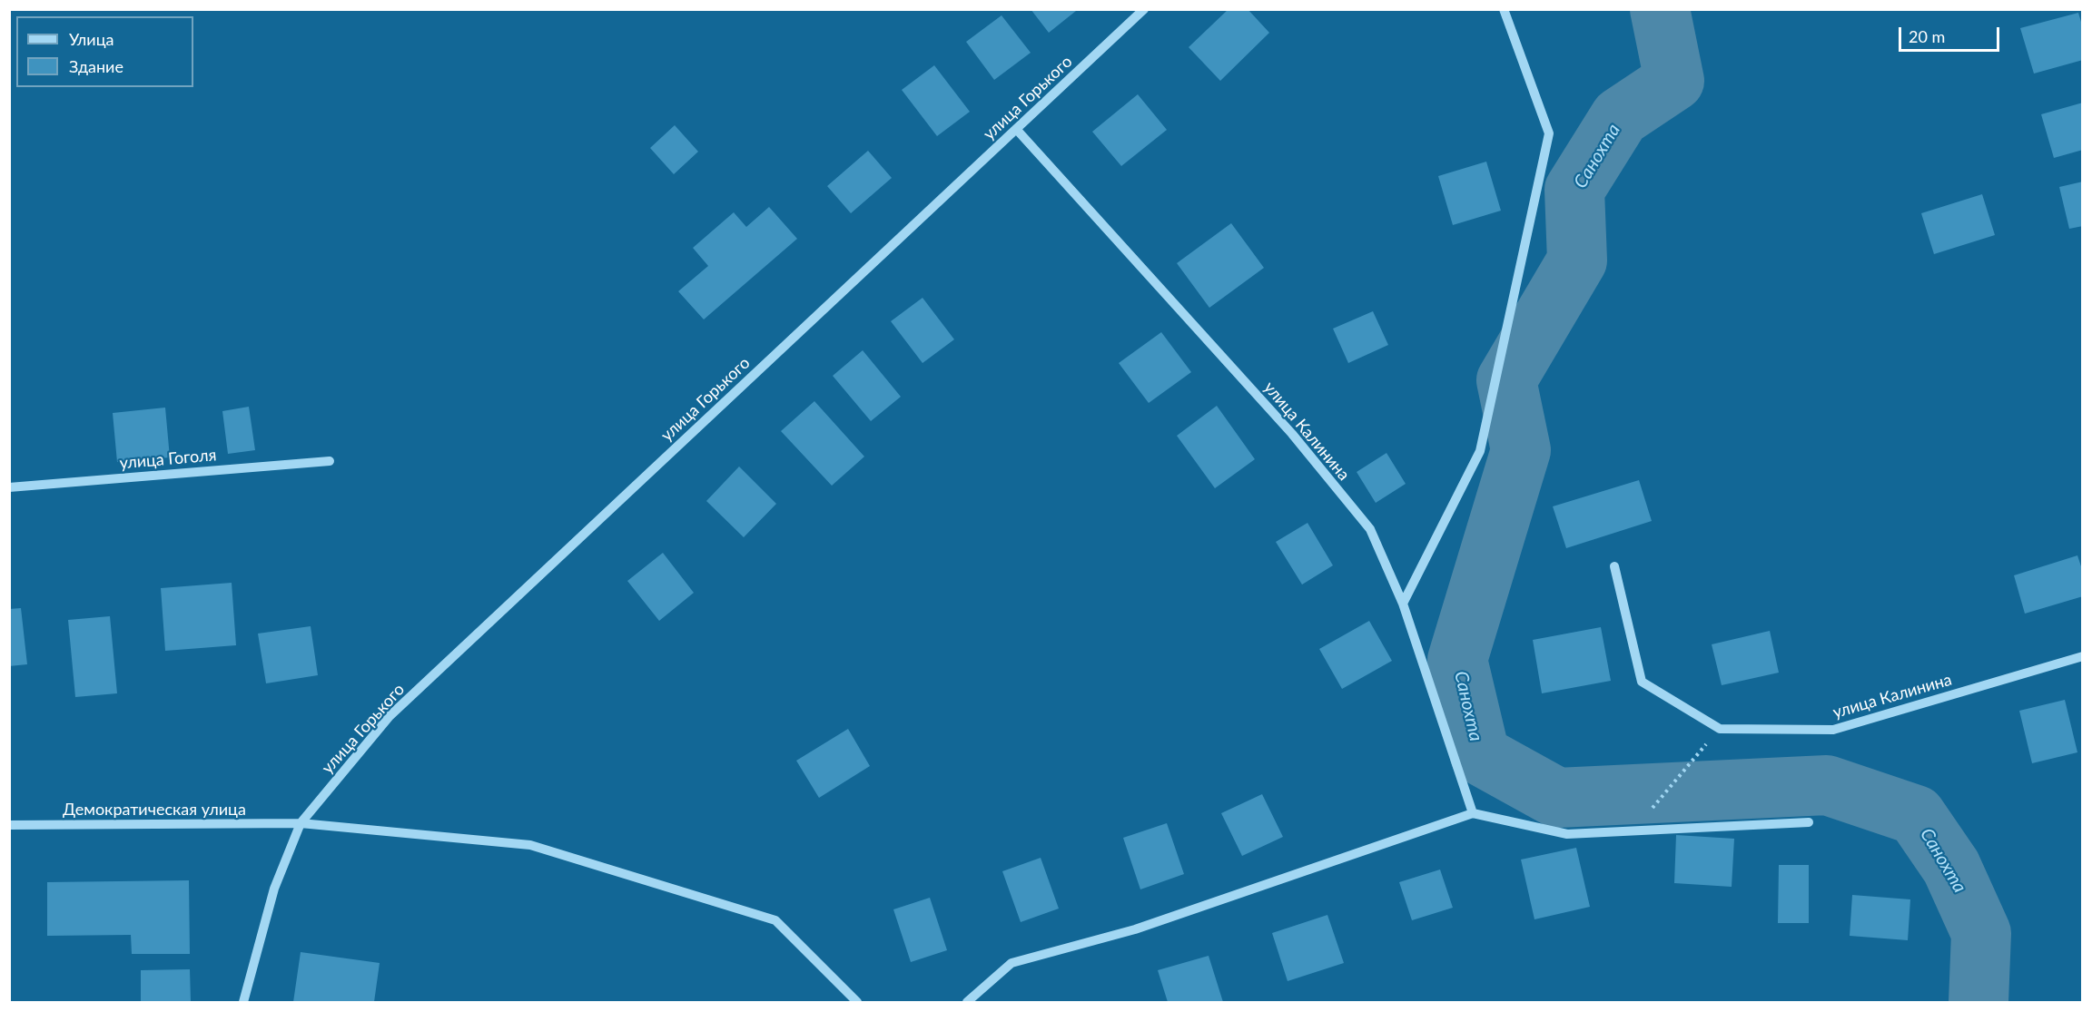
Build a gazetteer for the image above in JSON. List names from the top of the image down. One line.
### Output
{"streets":{"street":["улица Горького","улица Калинина","улица Гоголя","Демократическая улица"]},"crossings":[["улица Горького","улица Калинина"],["улица Горького","Демократическая улица"]],"water":["Санохта"],"legend":["Улица","Здание"],"scale_bar":"20 m"}
